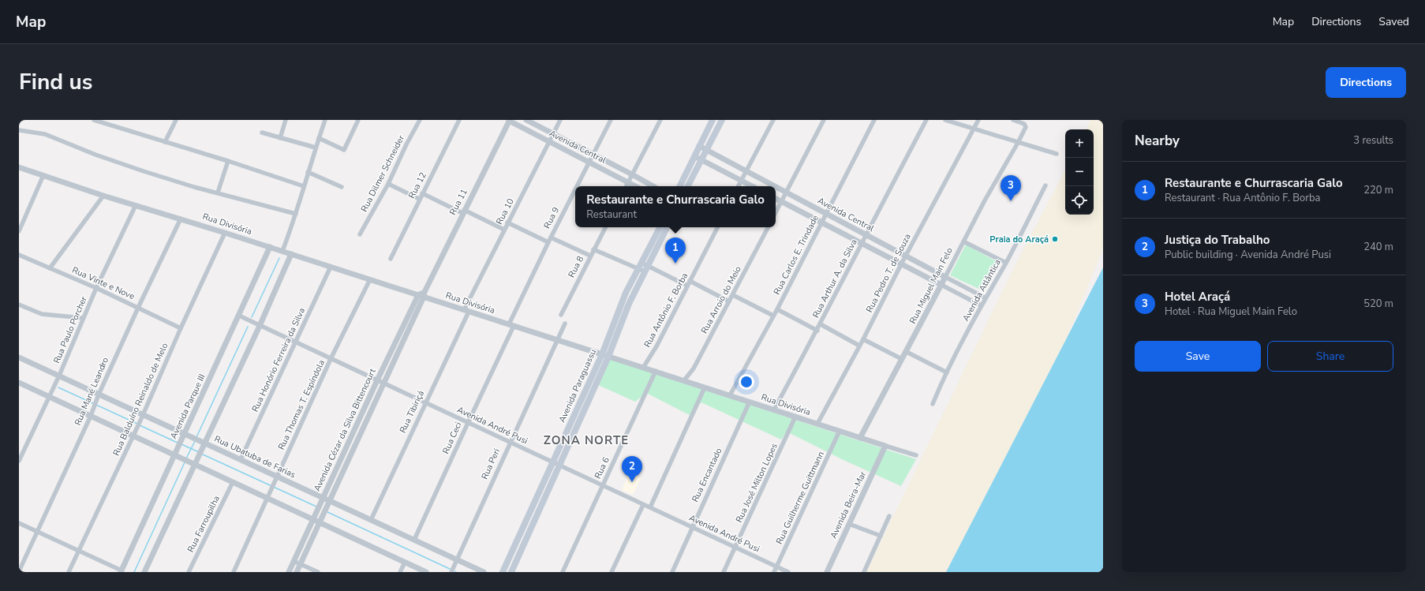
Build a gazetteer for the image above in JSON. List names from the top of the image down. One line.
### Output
{"streets":{"main road":["Avenida Paraguassu"],"street":["Avenida Central","Rua Dilmer Schneider","Rua 12","Rua 11","Rua 10","Rua 9","Rua Divisória","Rua Carlos E. Trindade","Rua 8","Rua Pedro T. de Souza","Rua Arthur A. da Silva","Rua Vinte e Nove","Rua Miguel Main Felo","Avenida Atlântica","Rua Arroio do Meio","Rua Antônio F. Borba","Rua Paulo Porcher","Rua Honório Ferreira da Silva","Rua Mané Leandro","Rua Balduíno Reinaldo de Melo","Rua Thomas T. Espíndola","Avenida Parque III","Rua Tibiriçá","Avenida André Pusi","Avenida Cézar da Silva Bittencourt","Rua Ceci","Rua Ubatuba de Farias","Rua Peri","Rua 6","Rua Encantado","Rua José Milton Lopes","Rua Guilherme Guittmann","Avenida Beira-Mar","Rua Farroupilha"]},"crossings":[["Avenida Central","Rua 11"],["Avenida Central","Rua 10"],["Avenida Central","Rua 9"],["Avenida Central","Rua Carlos E. Trindade"],["Avenida Central","Rua Pedro T. de Souza"],["Avenida Central","Rua Arthur A. da Silva"],["Avenida Central","Rua Miguel Main Felo"],["Avenida Central","Avenida Atlântica"],["Rua 11","Rua Divisória"],["Rua 11","Avenida Cézar da Silva Bittencourt"],["Rua 10","Rua Divisória"],["Rua 10","Rua Tibiriçá"],["Rua 9","Rua Divisória"],["Rua 9","Rua Ceci"],["Rua Divisória","Rua Carlos E. Trindade"],["Rua Divisória","Rua Pedro T. de Souza"],["Rua Divisória","Rua Arthur A. da Silva"],["Rua Divisória","Rua Miguel Main Felo"],["Rua Divisória","Rua Arroio do Meio"],["Rua Divisória","Rua Antônio F. Borba"],["Rua Divisória","Rua Paulo Porcher"],["Rua Divisória","Rua Honório Ferreira da Silva"],["Rua Divisória","Avenida Paraguassu"],["Rua Divisória","Rua Mané Leandro"],["Rua Divisória","Rua Balduíno Reinaldo de Melo"],["Rua Divisória","Rua Thomas T. Espíndola"],["Rua Divisória","Avenida Parque III"],["Rua Divisória","Rua Tibiriçá"],["Rua Divisória","Avenida Cézar da Silva Bittencourt"],["Rua Divisória","Rua Ceci"],["Rua Divisória","Rua Peri"],["Rua Divisória","Rua 6"],["Rua Divisória","Rua Encantado"],["Rua Divisória","Rua José Milton Lopes"],["Rua Divisória","Rua Guilherme Guittmann"],["Rua Divisória","Avenida Beira-Mar"],["Rua Vinte e Nove","Rua Paulo Porcher"],["Rua Vinte e Nove","Rua Mané Leandro"],["Rua Vinte e Nove","Rua Balduíno Reinaldo de Melo"],["Rua Paulo Porcher","Rua Ubatuba de Farias"],["Rua Honório Ferreira da Silva","Avenida André Pusi"],["Rua Honório Ferreira da Silva","Rua Ubatuba de Farias"],["Avenida Paraguassu","Avenida André Pusi"],["Rua Mané Leandro","Rua Ubatuba de Farias"],["Rua Balduíno Reinaldo de Melo","Rua Ubatuba de Farias"],["Rua Thomas T. Espíndola","Avenida André Pusi"],["Rua Thomas T. Espíndola","Rua Ubatuba de Farias"],["Avenida Parque III","Avenida André Pusi"],["Avenida Parque III","Rua Ubatuba de Farias"],["Rua Tibiriçá","Avenida André Pusi"],["Rua Tibiriçá","Rua Ubatuba de Farias"],["Avenida André Pusi","Avenida Cézar da Silva Bittencourt"],["Avenida André Pusi","Rua Ceci"],["Avenida André Pusi","Rua Peri"],["Avenida André Pusi","Rua 6"],["Avenida André Pusi","Rua Encantado"],["Avenida André Pusi","Rua José Milton Lopes"],["Avenida André Pusi","Rua Guilherme Guittmann"],["Avenida Cézar da Silva Bittencourt","Rua Ubatuba de Farias"],["Rua Ceci","Rua Ubatuba de Farias"],["Rua Ubatuba de Farias","Rua Peri"]],"districts":["ZONA NORTE"],"places":["Praia do Araçá"],"page":{"header":"Map","nav":["Map","Directions","Saved"],"title":"Find us","buttons":["Directions",["Save","Share"]],"heading":["Nearby","3 results"],"map_buttons":["+","−"],"list":[{"mark":"1","name":"Restaurante e Churrascaria Galo","note":"Restaurant · Rua Antônio F. Borba","value":"220 m"},{"mark":"2","name":"Justiça do Trabalho","note":"Public building · Avenida André Pusi","value":"240 m"},{"mark":"3","name":"Hotel Araçá","note":"Hotel · Rua Miguel Main Felo","value":"520 m"}],"pins":["3","1","2"],"popup":["Restaurante e Churrascaria Galo","Restaurant"]}}
